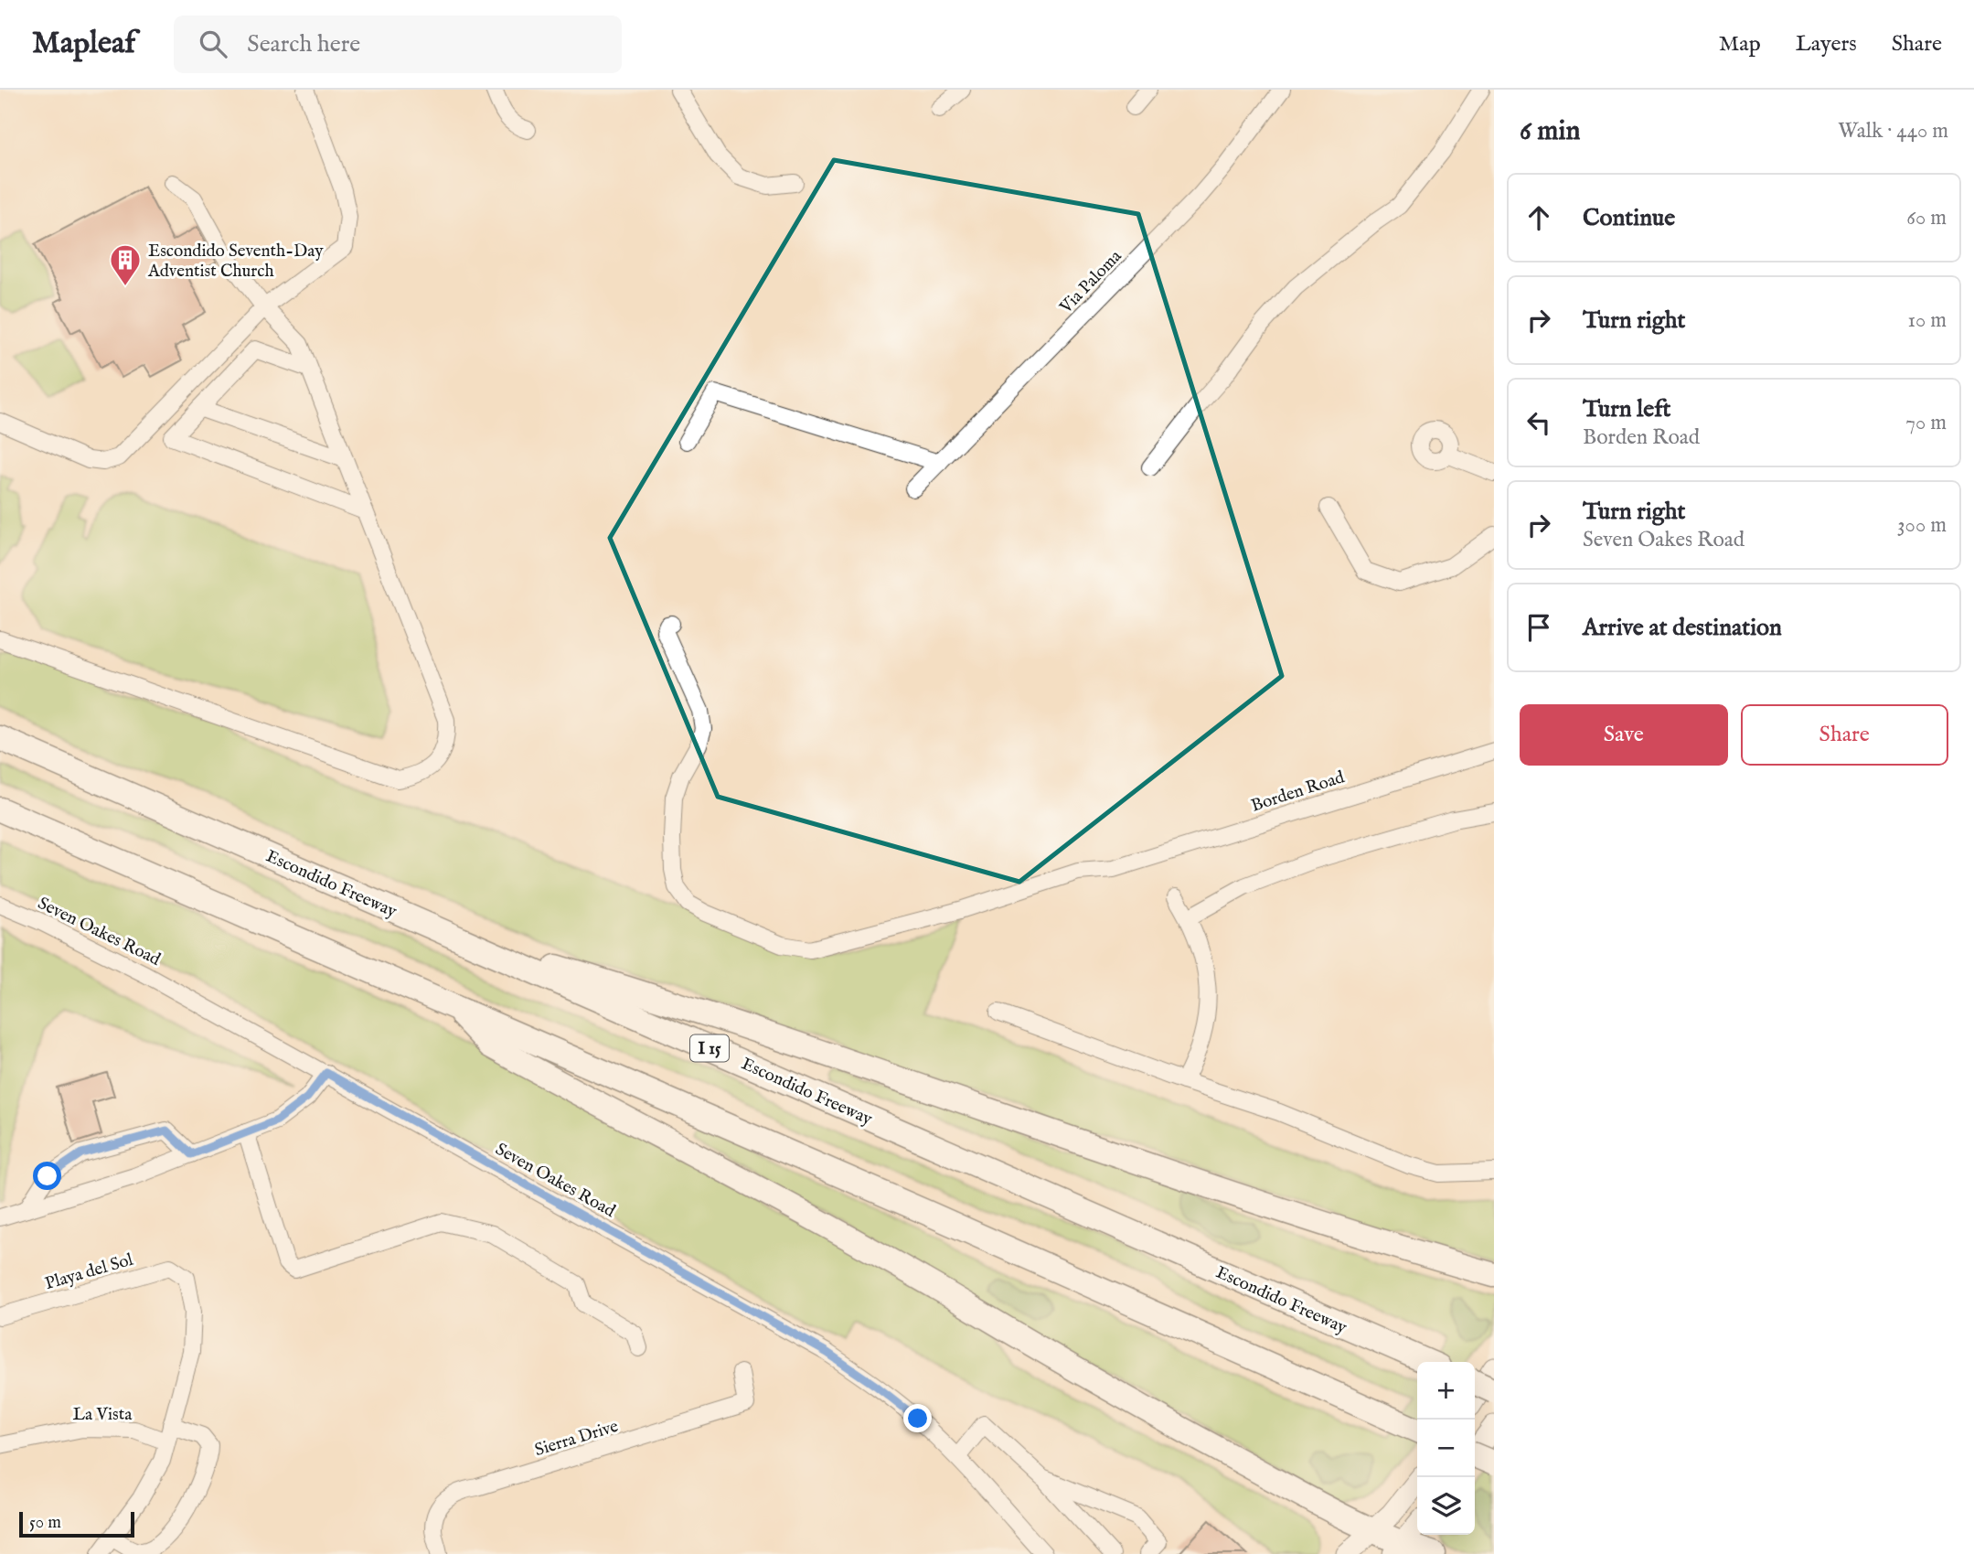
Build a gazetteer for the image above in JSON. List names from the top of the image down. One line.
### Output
{"streets":{"highway":["Escondido Freeway","I 15"],"street":["Via Paloma","Borden Road","Seven Oakes Road","Playa del Sol","La Vista","Sierra Drive"]},"places":{"building":["Escondido Seventh-Day Adventist Church"]},"scale_bar":"50 m","page":{"header":"Mapleaf","search":"Search here","nav":["Map","Layers","Share"],"heading":["6 min","Walk · 440 m"],"list":[["Continue","60 m"],["Turn right","10 m"],["Turn left","Borden Road","70 m"],["Turn right","Seven Oakes Road","300 m"],"Arrive at destination"],"buttons":["Save","Share"],"map_buttons":["+","−"],"scale":"50 m"}}
